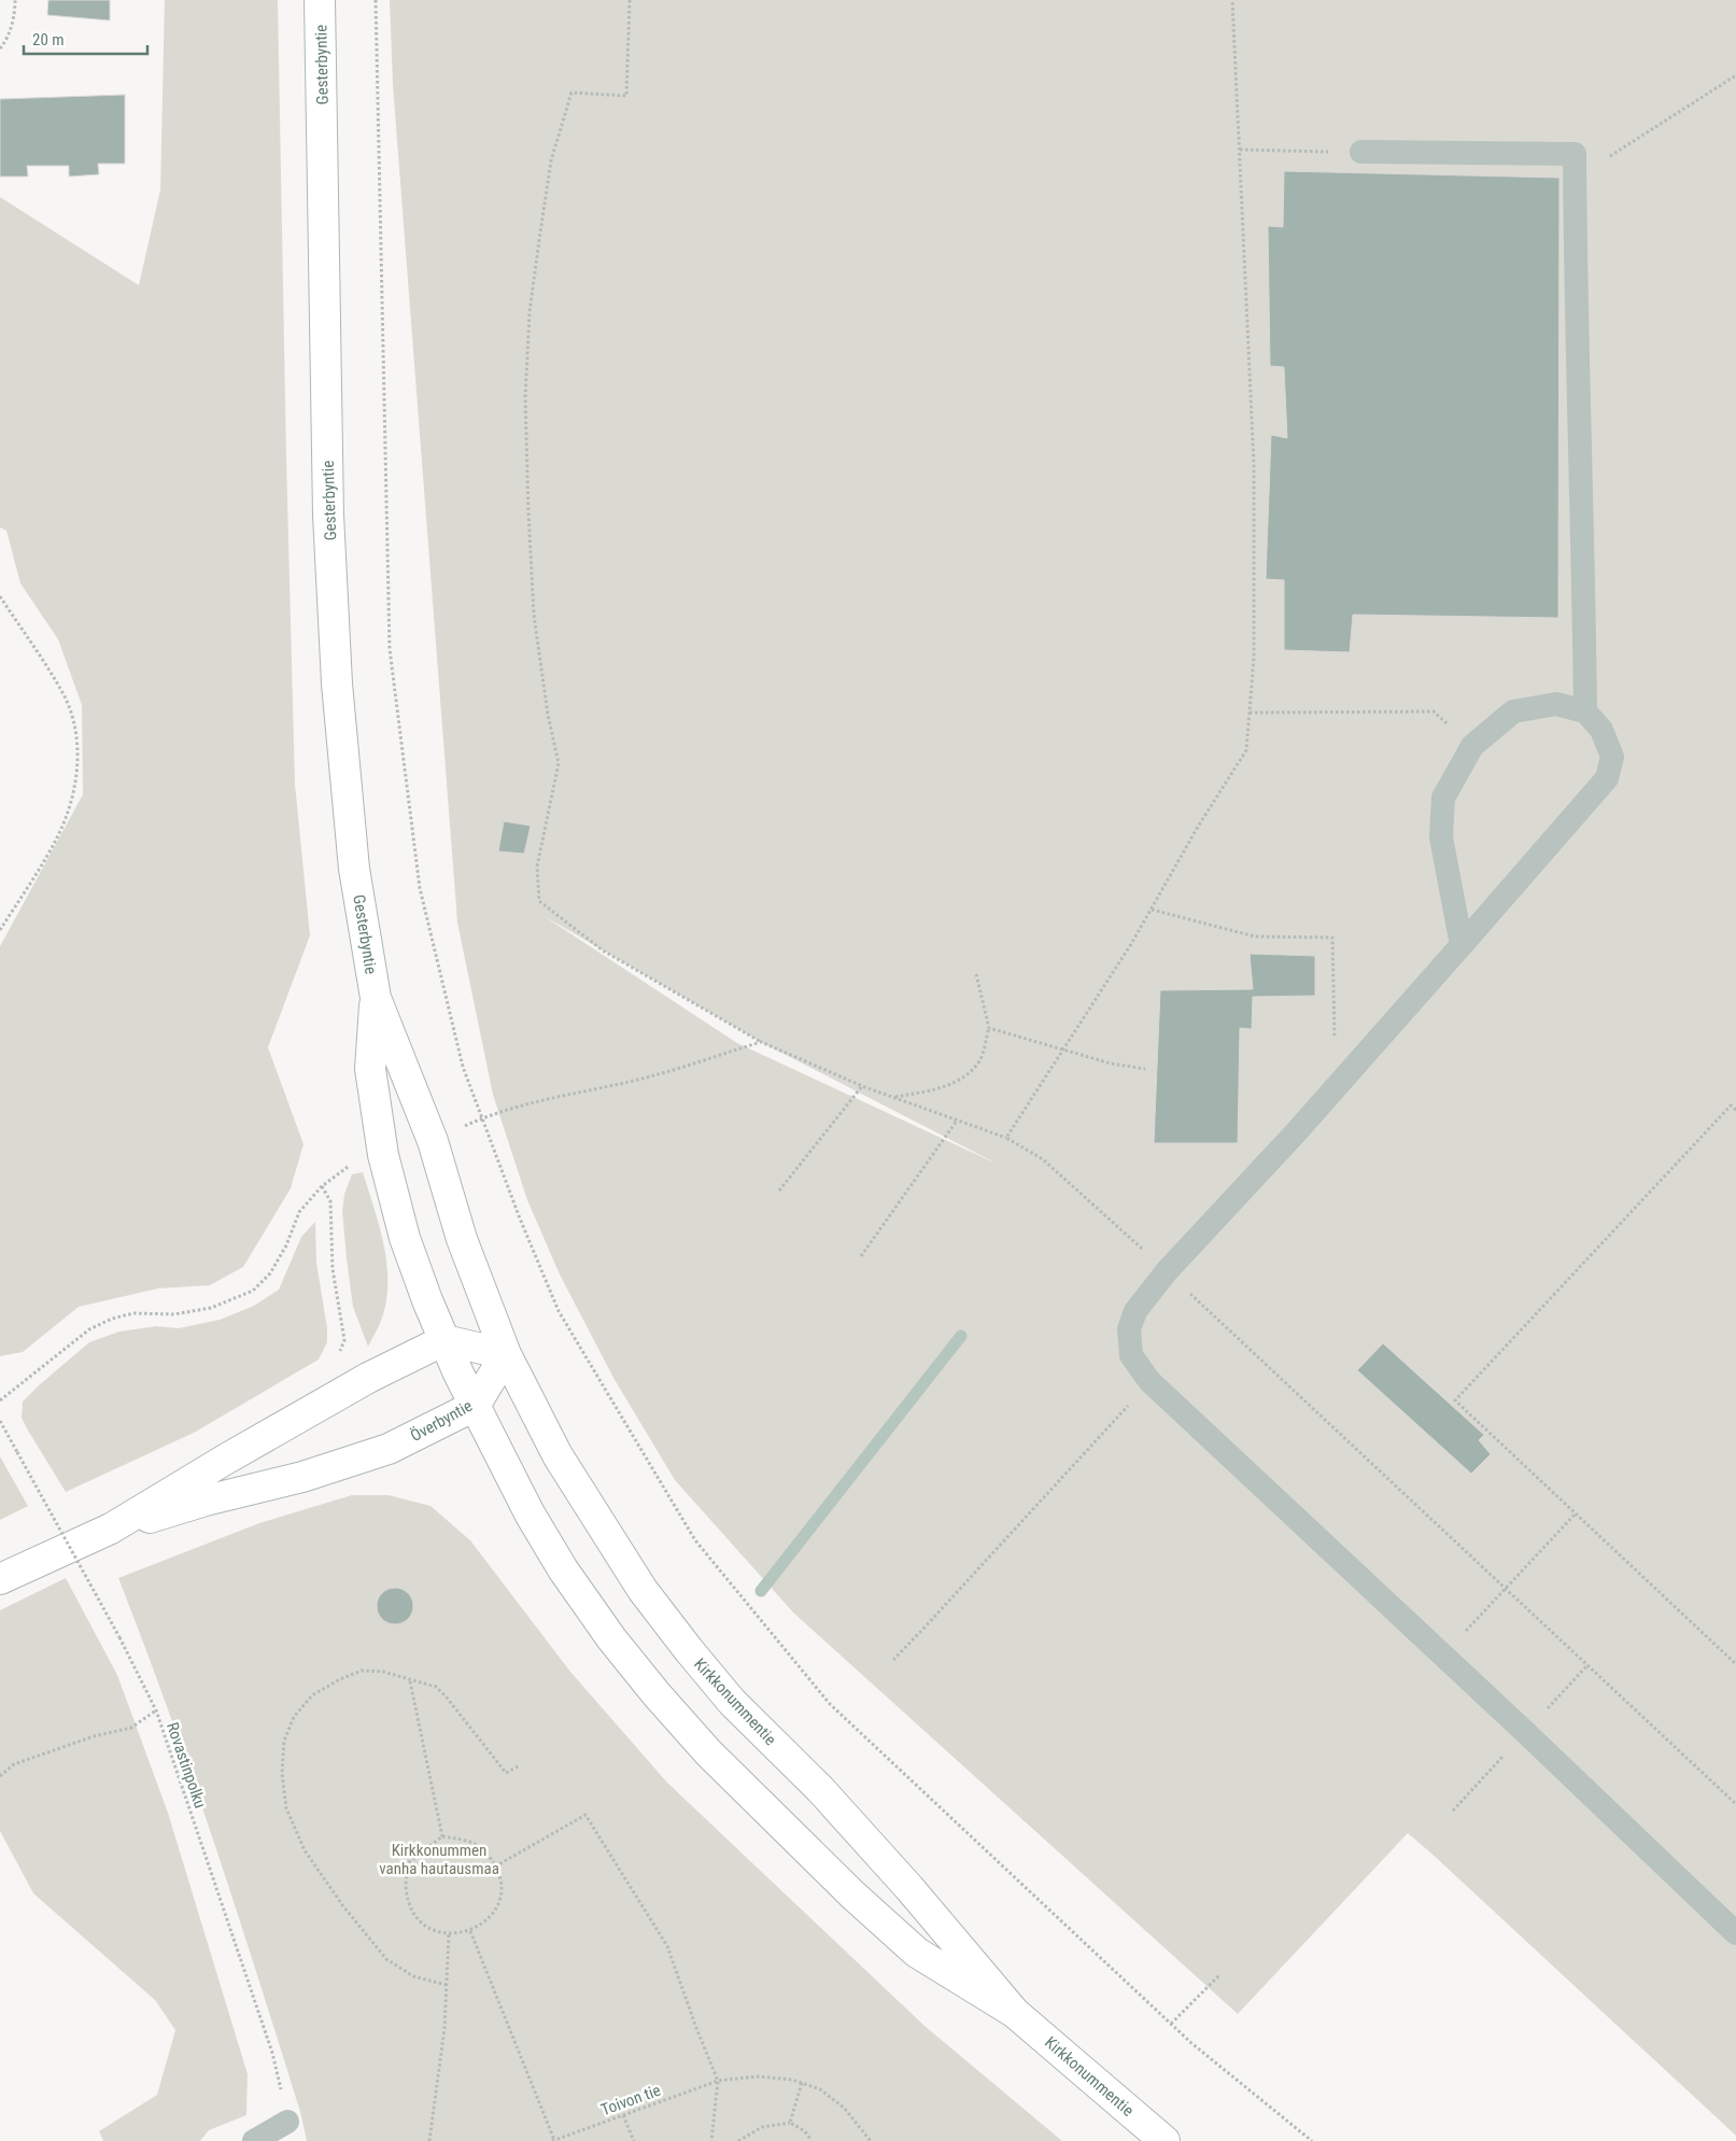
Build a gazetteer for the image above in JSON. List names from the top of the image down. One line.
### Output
{"streets":{"street":["Gesterbyntie","Överbyntie","Kirkkonummentie"],"path":["Rovastinpolku","Toivon tie"]},"crossings":[["Gesterbyntie","Överbyntie"],["Gesterbyntie","Kirkkonummentie"],["Överbyntie","Kirkkonummentie"]],"parks":["Kirkkonummen vanha hautausmaa"],"scale_bar":"20 m"}
